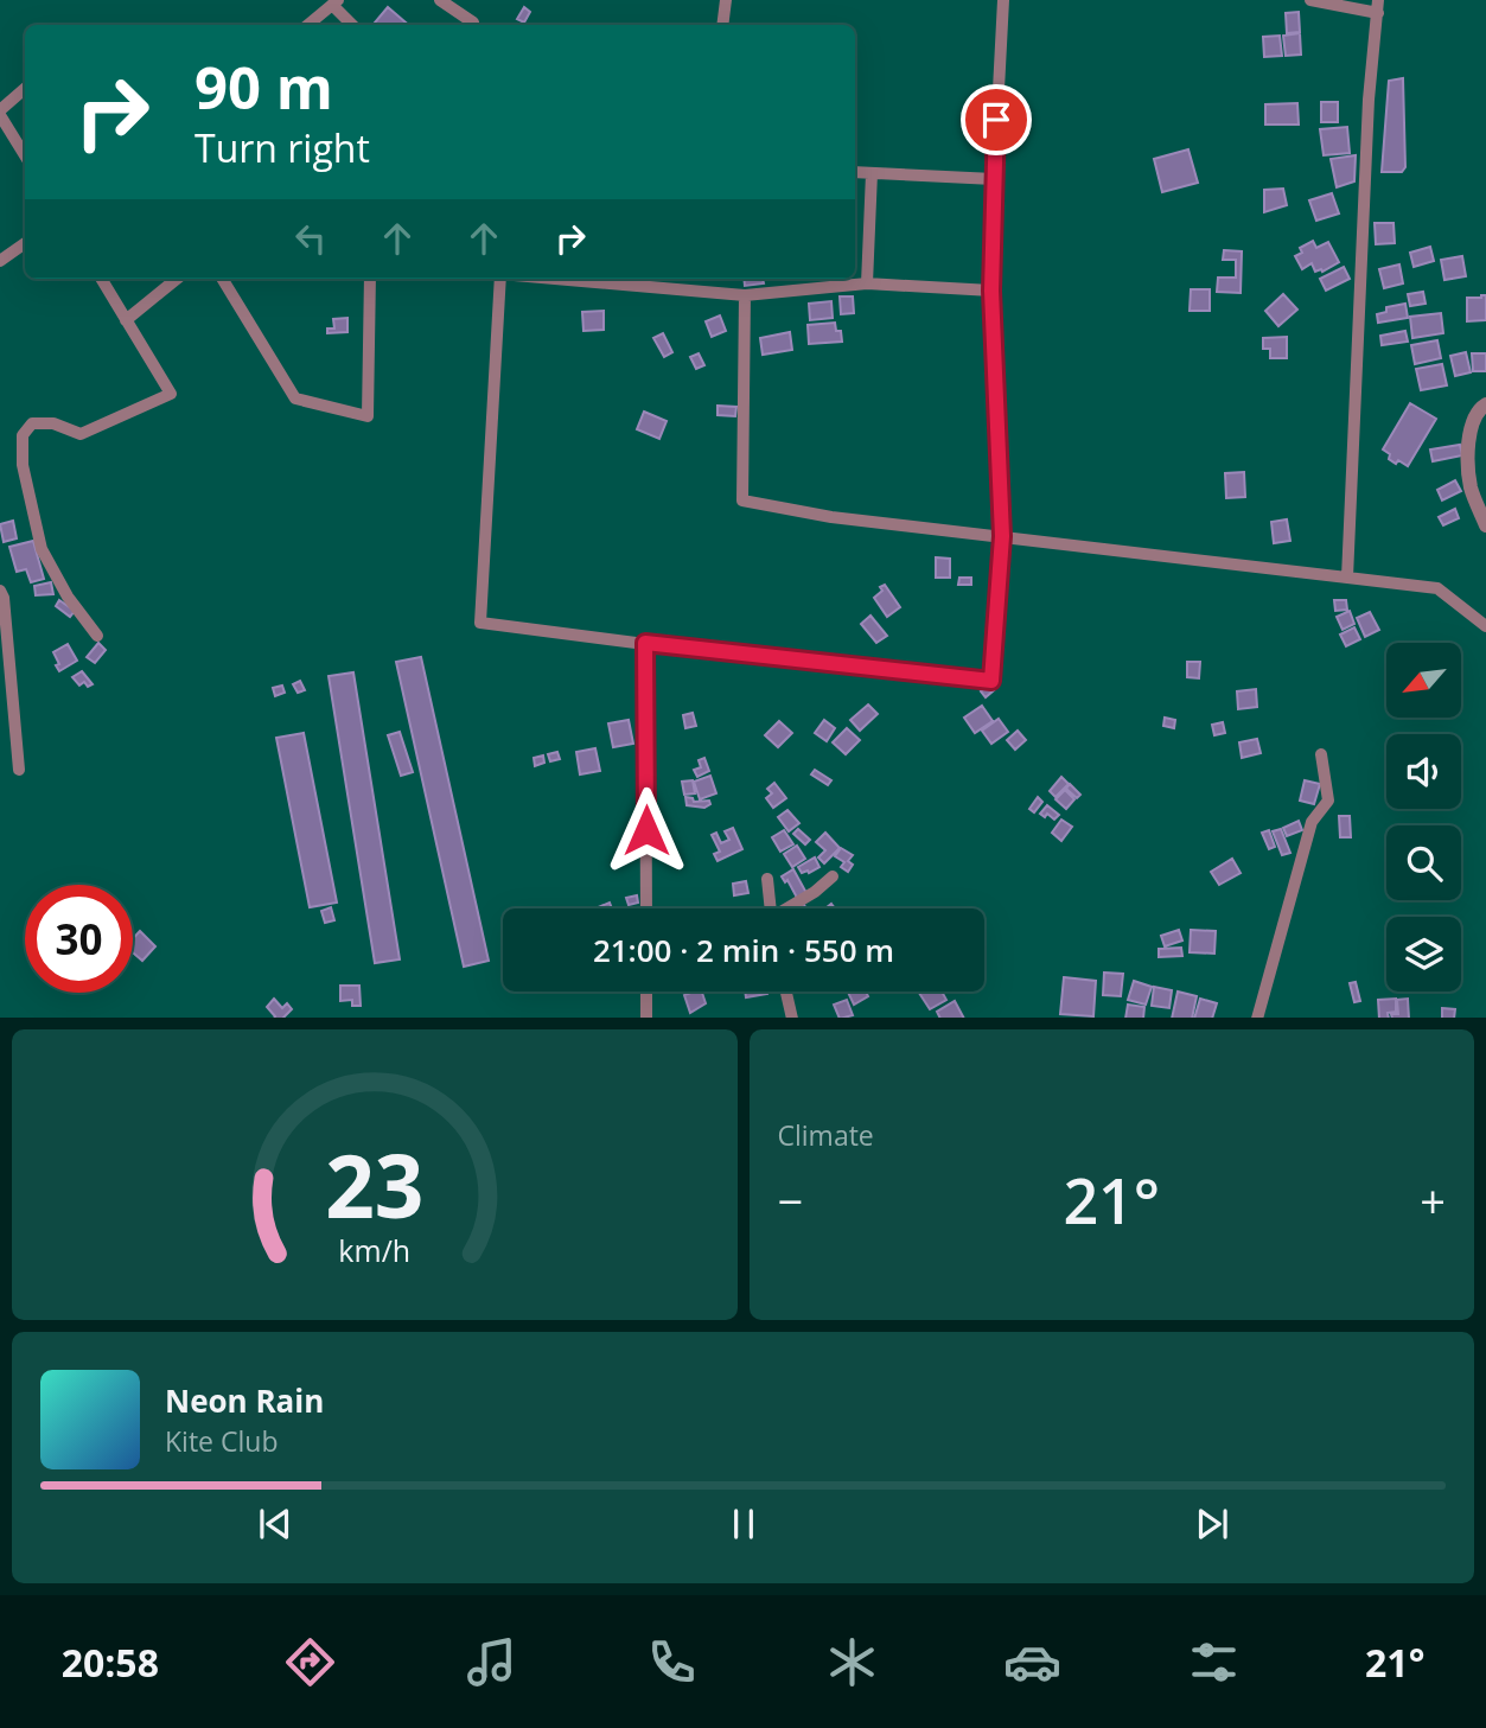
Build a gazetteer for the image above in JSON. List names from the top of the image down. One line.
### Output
{"north":"bottom left","page":{"turn":["90 m","Turn right"],"limit":"30","trip":"21:00 · 2 min · 550 m","tile":"Climate","heat":["−","21°","+"],"song":["Neon Rain","Kite Club"],"tabs":["20:58","21°"],"gauge":["23","km/h"]}}
